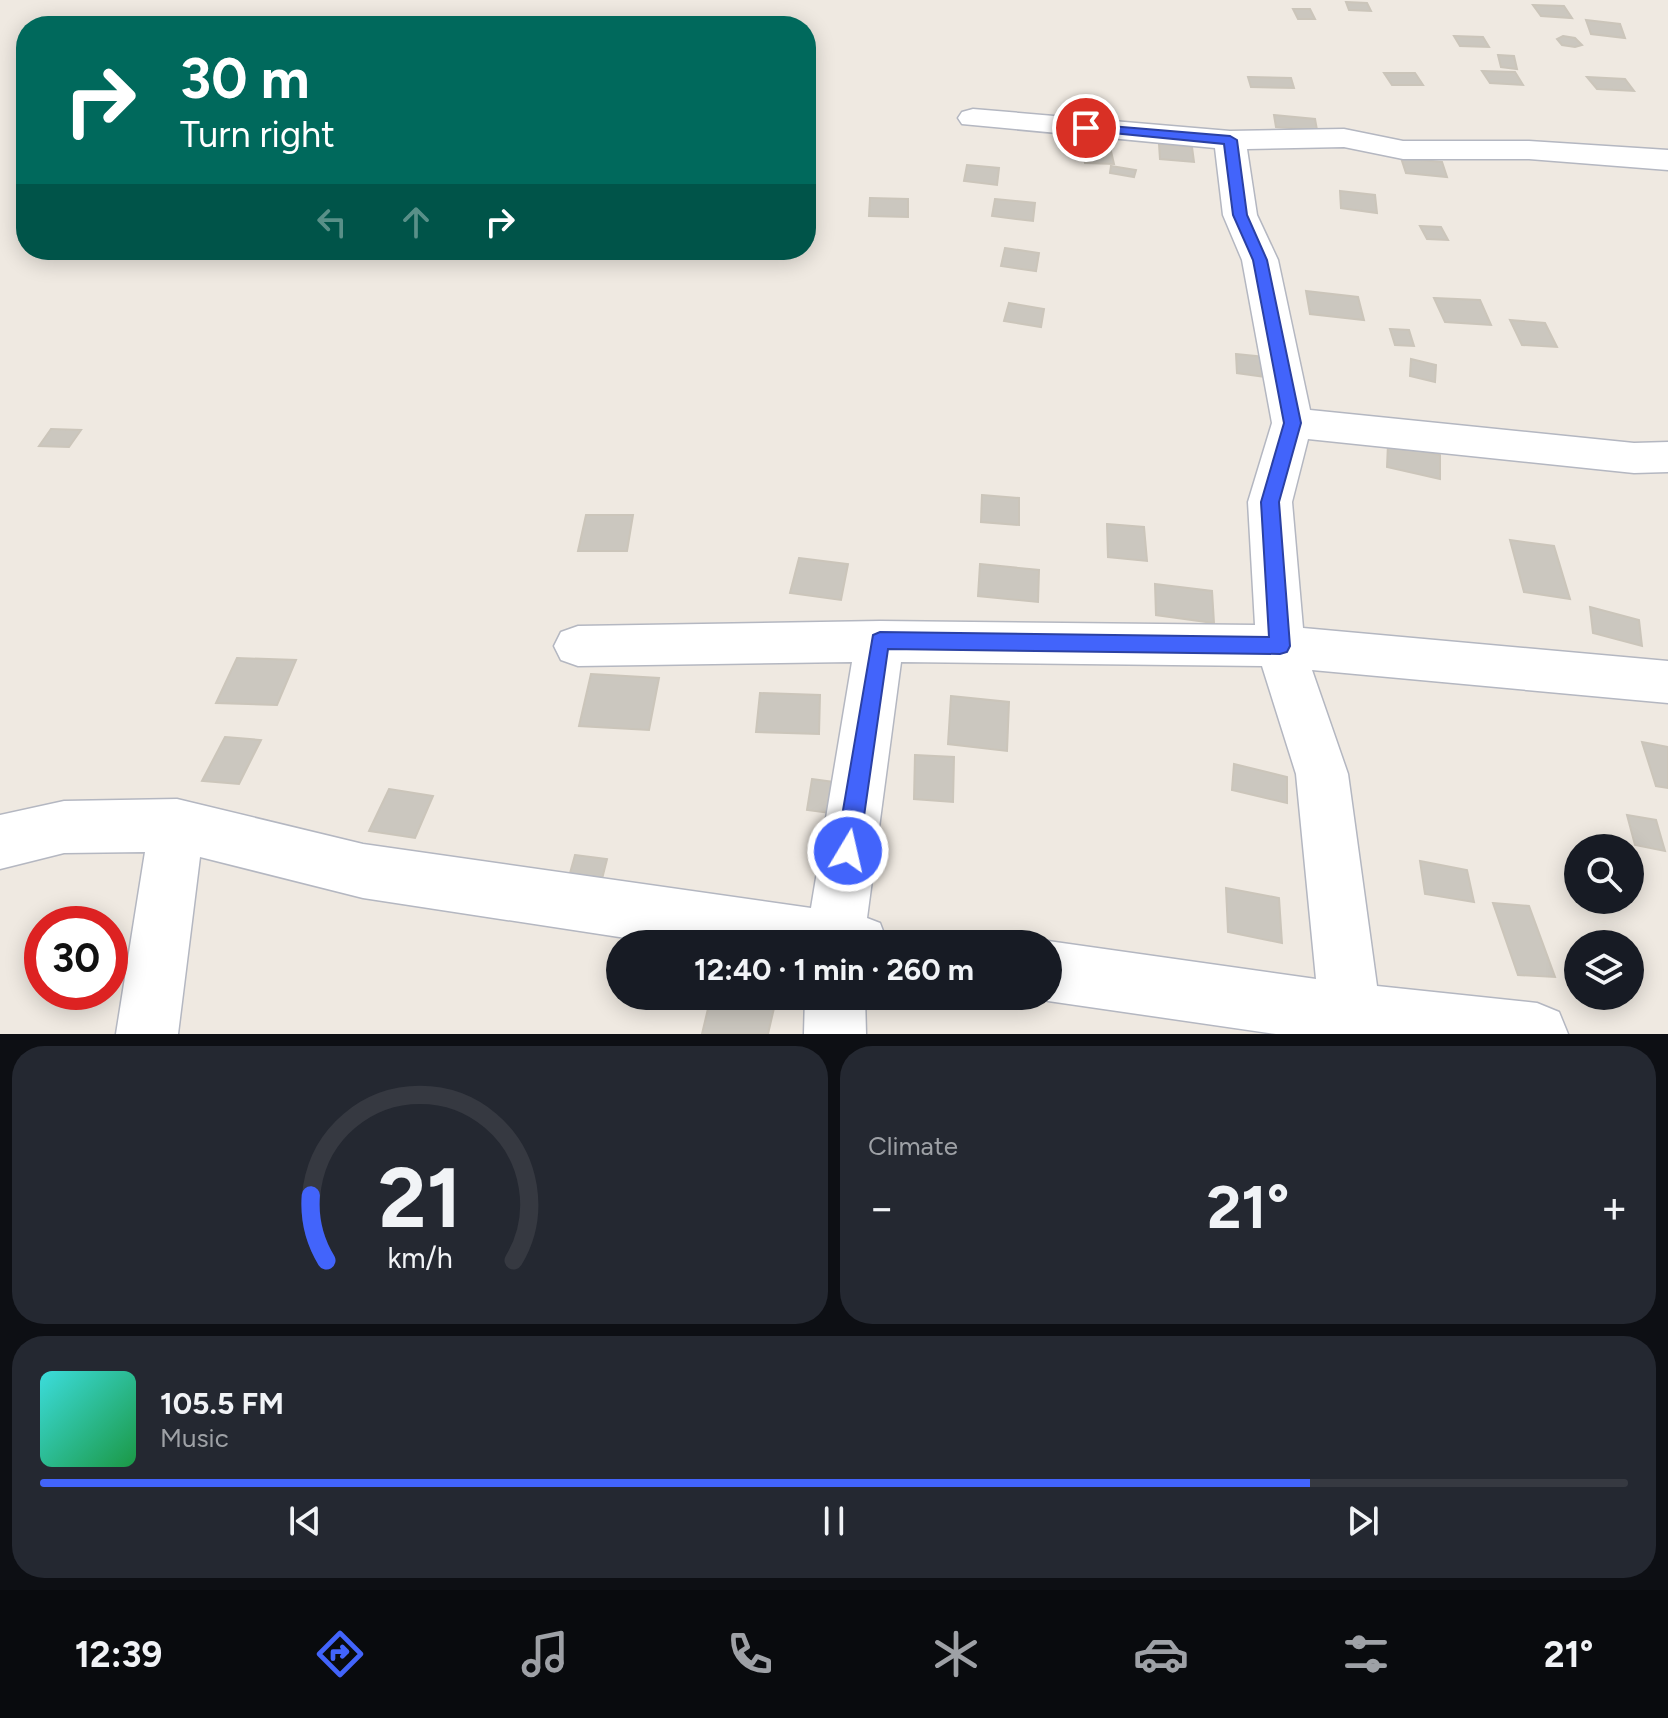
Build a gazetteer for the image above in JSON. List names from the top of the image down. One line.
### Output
{"page":{"turn":["30 m","Turn right"],"limit":"30","trip":"12:40 · 1 min · 260 m","tile":"Climate","heat":["−","21°","+"],"song":["105.5 FM","Music"],"tabs":["12:39","21°"],"gauge":["21","km/h"]}}
